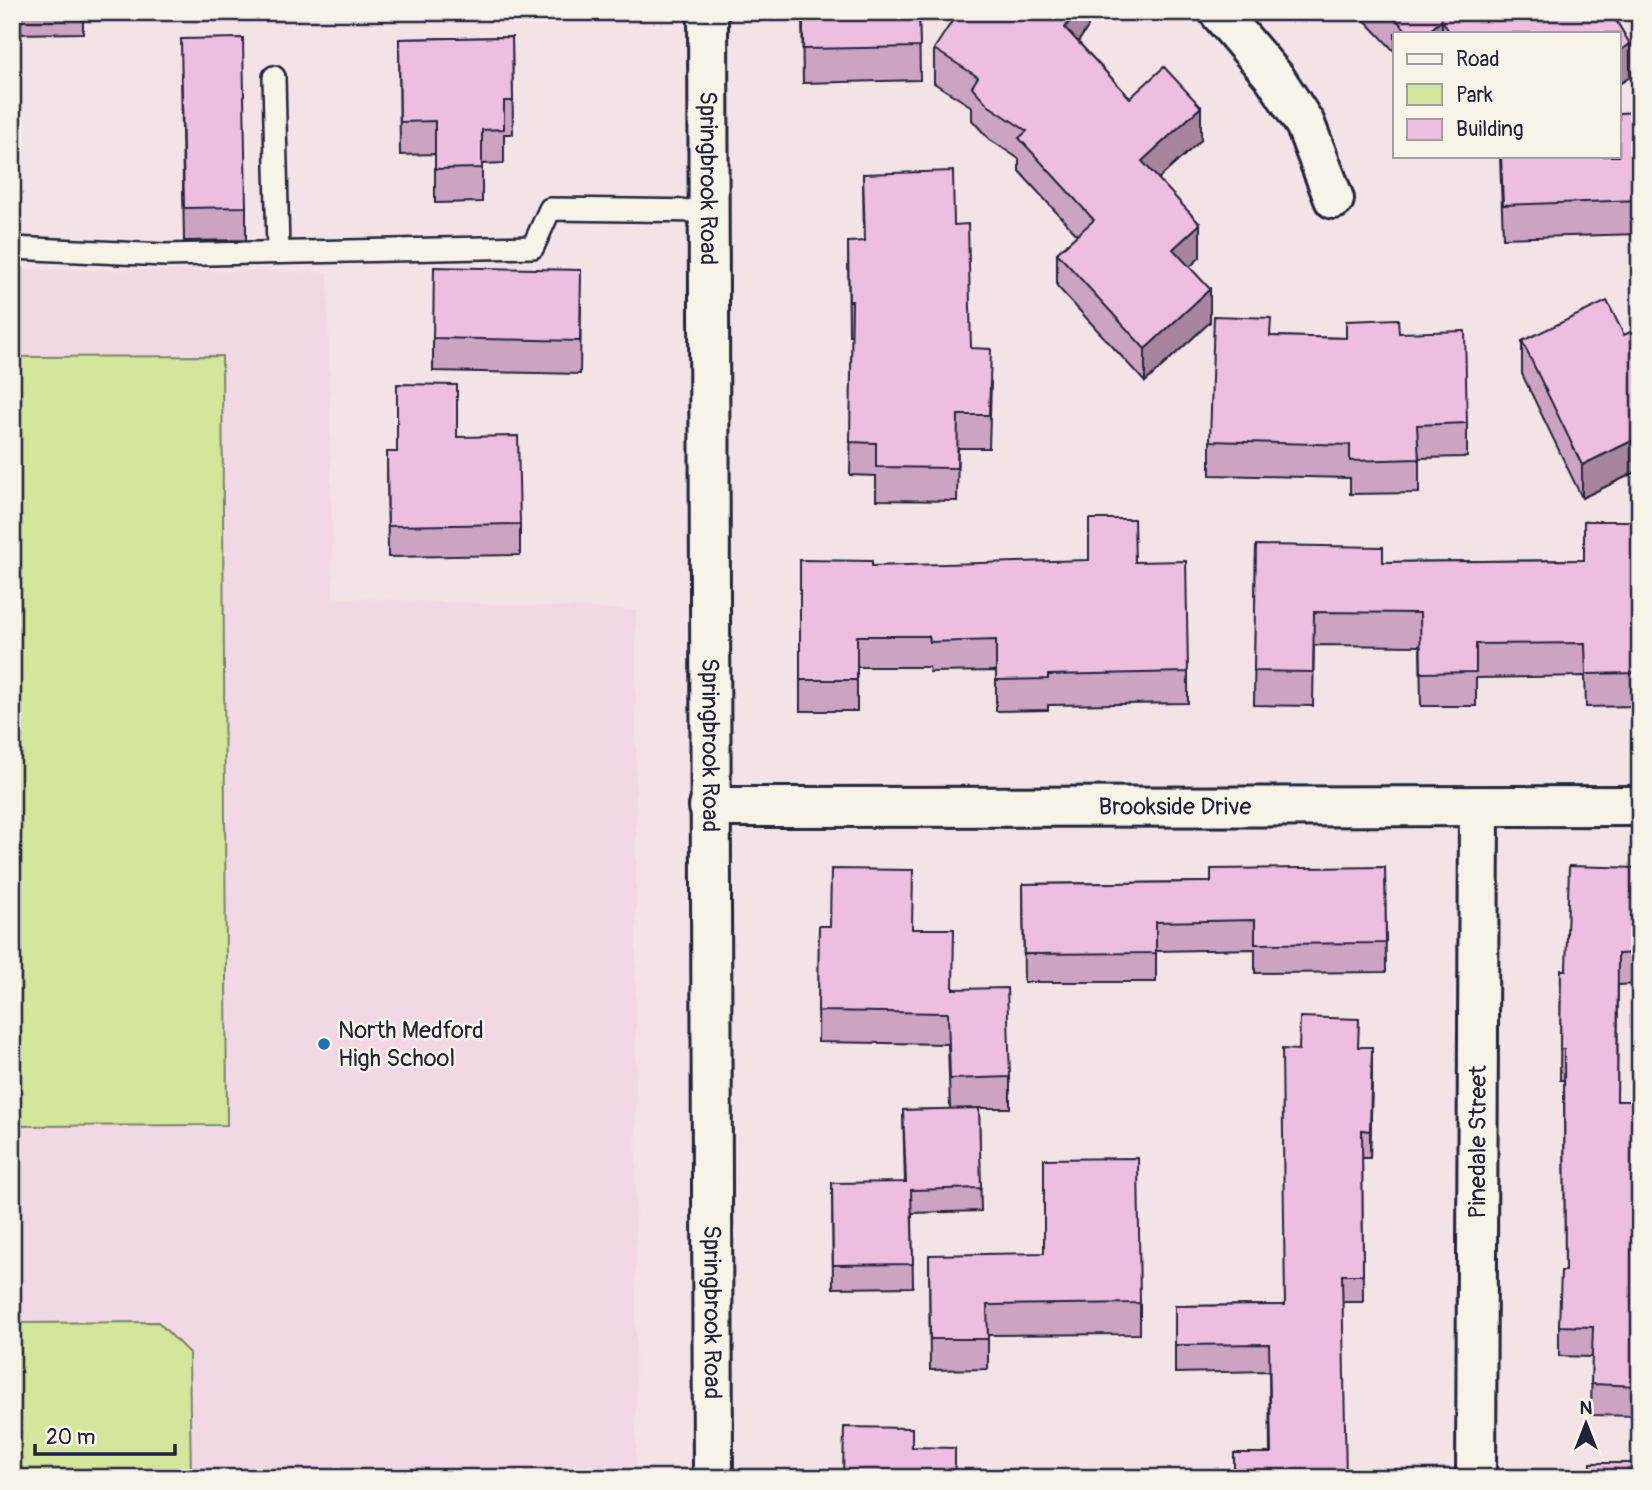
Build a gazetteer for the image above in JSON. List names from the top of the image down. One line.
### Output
{"streets":{"street":["Springbrook Road","Brookside Drive","Pinedale Street"]},"crossings":[["Springbrook Road","Brookside Drive"],["Brookside Drive","Pinedale Street"]],"places":["North Medford High School"],"legend":["Road","Park","Building"],"scale_bar":"20 m","north":"top"}
